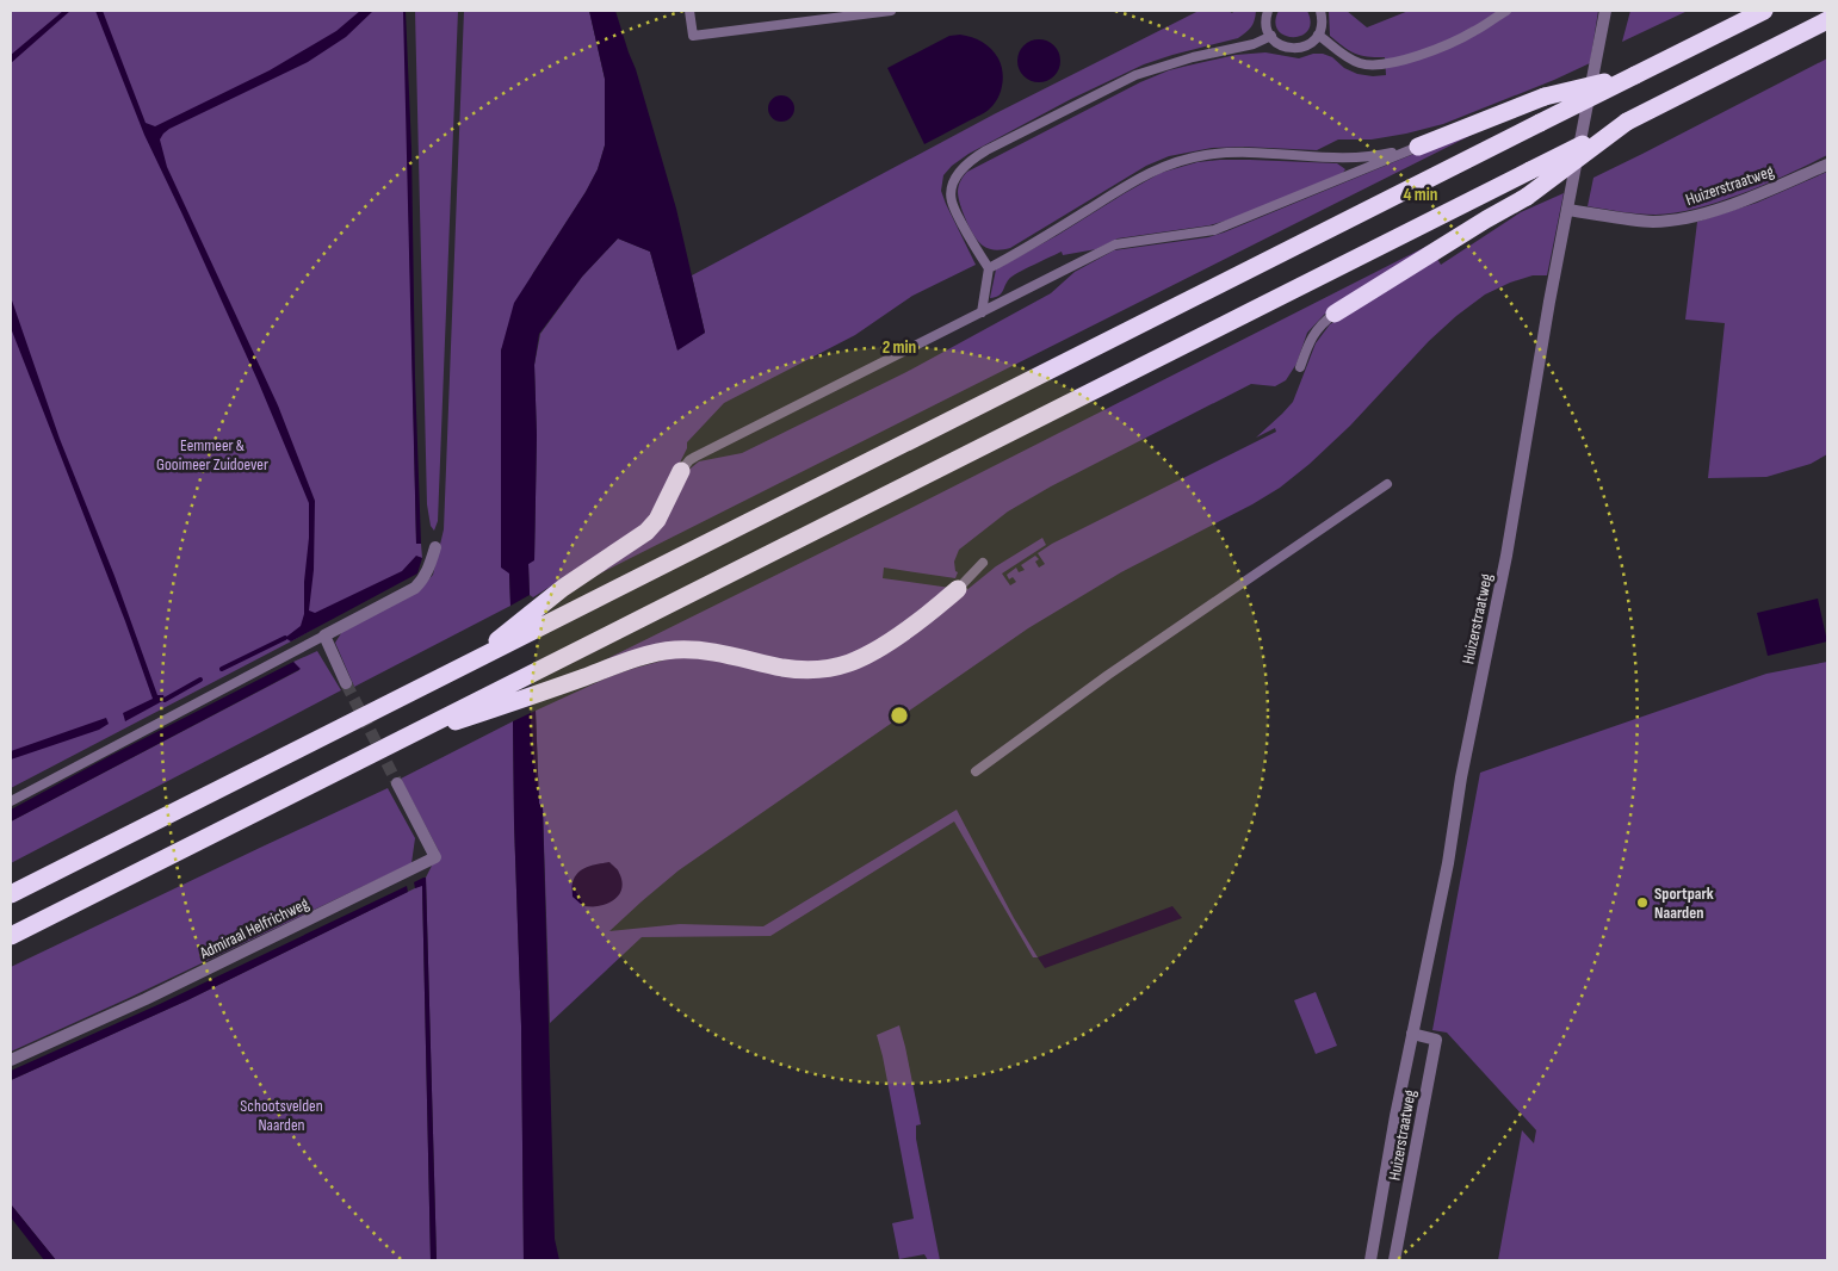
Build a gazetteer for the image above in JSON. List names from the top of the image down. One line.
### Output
{"streets":{"street":["Huizerstraatweg","Admiraal Helfrichweg"]},"parks":["Eemmeer & Gooimeer Zuidoever","Schootsvelden Naarden"],"places":["Sportpark Naarden"],"rings":["4 min","2 min"]}
